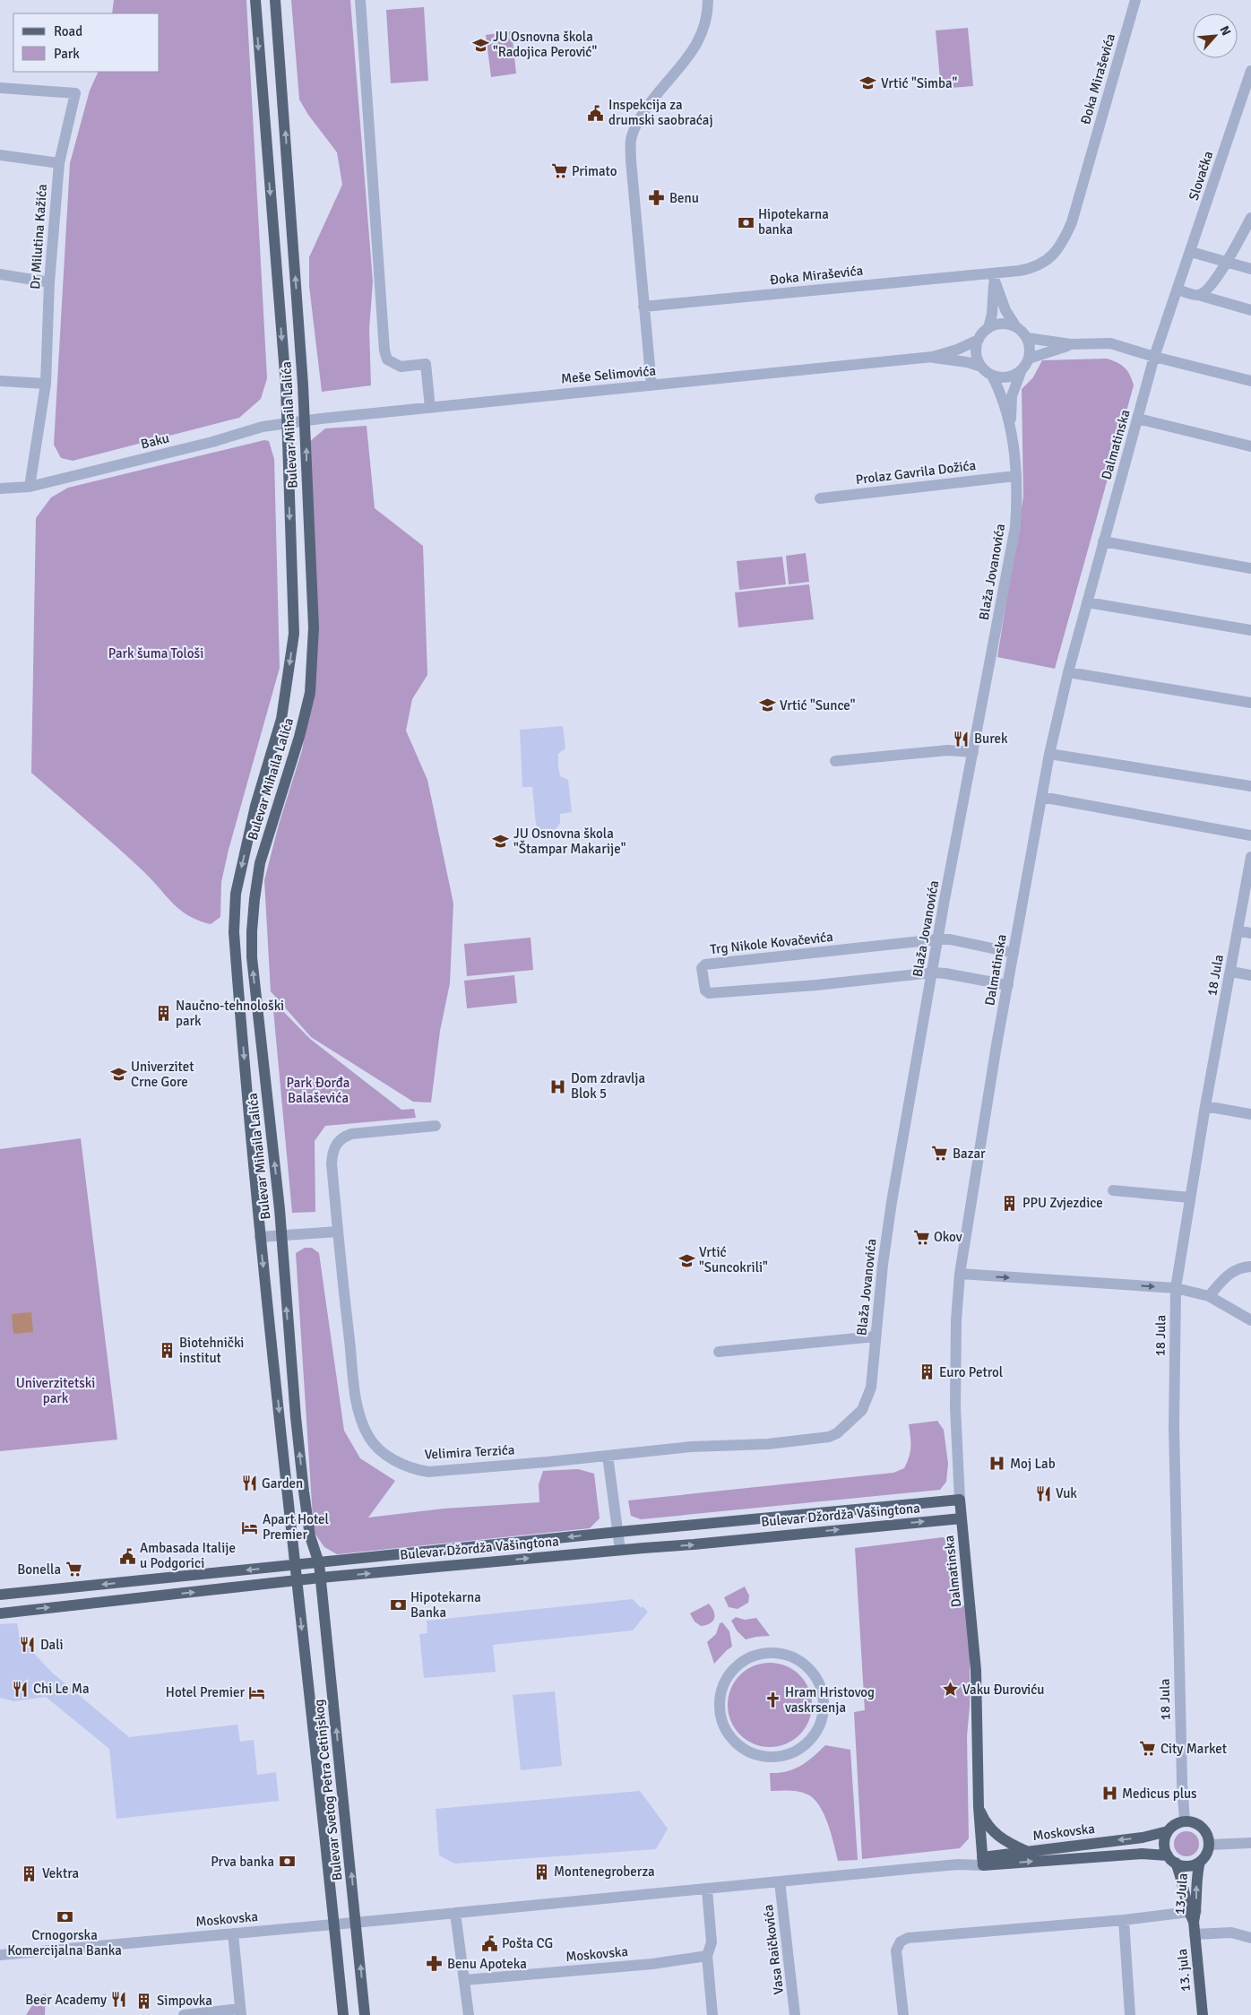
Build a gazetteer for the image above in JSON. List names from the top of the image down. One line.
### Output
{"streets":{"main road":["Bulevar Mihaila Lalića","Dalmatinska","Bulevar Džordža Vašingtona","Bulevar Svetog Petra Cetinjskog","Moskovska","13 Jula","13. jula"],"street":["Đoka Miraševića","Slovačka","Dr Milutina Kažića","Meše Selimovića","Baku","Prolaz Gavrila Dožića","Blaža Jovanovića","Trg Nikole Kovačevića","18 Jula","Velimira Terzića","Vasa Raičkovića"]},"crossings":[["Slovačka","Dalmatinska"],["Dr Milutina Kažića","Baku"],["Meše Selimovića","Bulevar Mihaila Lalića"],["Meše Selimovića","Baku"],["Meše Selimovića","Blaža Jovanovića"],["Bulevar Mihaila Lalića","Baku"],["Bulevar Mihaila Lalića","Bulevar Džordža Vašingtona"],["Bulevar Mihaila Lalića","Bulevar Svetog Petra Cetinjskog"],["Dalmatinska","Bulevar Džordža Vašingtona"],["Dalmatinska","Moskovska"],["Prolaz Gavrila Dožića","Blaža Jovanovića"],["Blaža Jovanovića","Trg Nikole Kovačevića"],["Blaža Jovanovića","Velimira Terzića"],["18 Jula","Moskovska"],["18 Jula","13 Jula"],["Bulevar Džordža Vašingtona","Bulevar Svetog Petra Cetinjskog"],["Bulevar Svetog Petra Cetinjskog","Moskovska"],["Moskovska","13 Jula"],["Moskovska","Vasa Raičkovića"],["13 Jula","13. jula"]],"one_way":["13 Jula"],"parks":["Park šuma Tološi","Park Đorđa Balaševića","Univerzitetski park"],"places":{"school or university":["JU Osnovna škola \"Radojica Perović\"","Vrtić \"Simba\"","Vrtić \"Sunce\"","JU Osnovna škola \"Štampar Makarije\"","Univerzitet Crne Gore","Vrtić \"Suncokrili\""],"public building":["Inspekcija za drumski saobraćaj","Ambasada Italije u Podgorici","Pošta CG"],"supermarket":["Primato","Bazar","Okov","Bonella","City Market"],"pharmacy":["Benu","Benu Apoteka"],"bank":["Hipotekarna banka","Hipotekarna Banka","Prva banka","Crnogorska Komercijalna Banka"],"restaurant":["Burek","Garden","Vuk","Dali","Chi Le Ma","Beer Academy"],"building":["Naučno-tehnološki park","PPU Zvjezdice","Biotehnički institut","Euro Petrol","Montenegroberza","Vektra","Simpovka"],"hospital":["Dom zdravlja Blok 5","Moj Lab","Medicus plus"],"hotel":["Apart Hotel Premier","Hotel Premier"],"place":["Vaku Đuroviću"],"church":["Hram Hristovog vaskrsenja"]},"legend":["Road","Park"],"north":"top right"}
